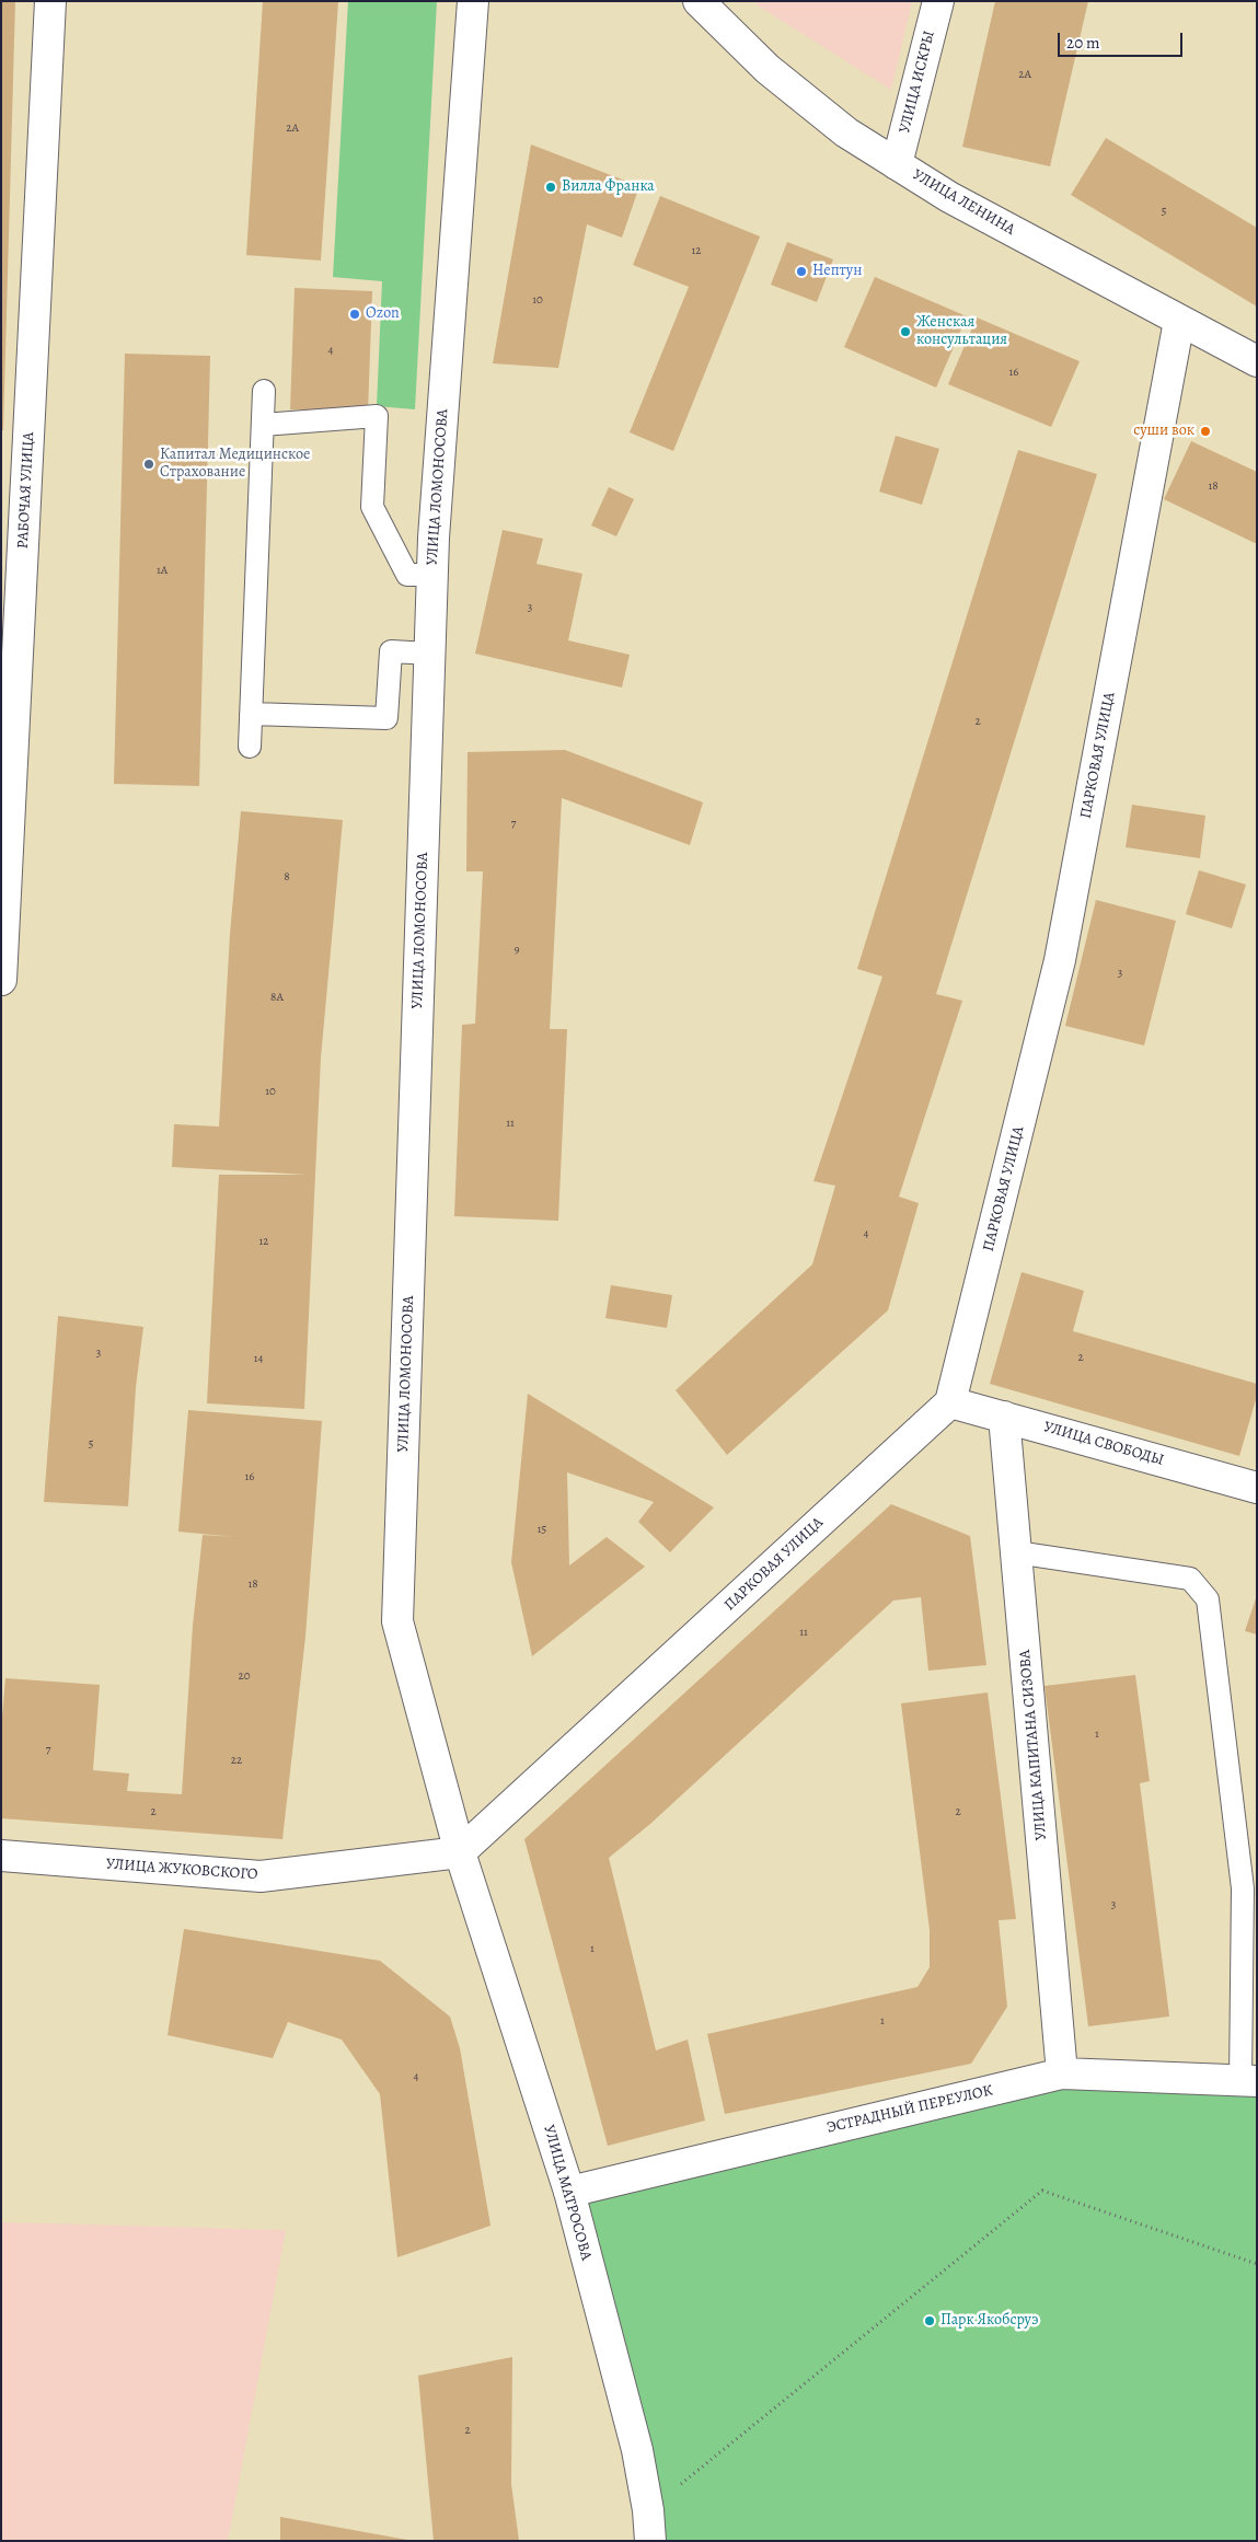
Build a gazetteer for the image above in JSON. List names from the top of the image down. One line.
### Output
{"streets":{"street":["УЛИЦА ИСКРЫ","УЛИЦА ЛЕНИНА","УЛИЦА ЛОМОНОСОВА","РАБОЧАЯ УЛИЦА","ПАРКОВАЯ УЛИЦА","УЛИЦА СВОБОДЫ","УЛИЦА КАПИТАНА СИЗОВА","УЛИЦА ЖУКОВСКОГО","ЭСТРАДНЫЙ ПЕРЕУЛОК","УЛИЦА МАТРОСОВА"]},"crossings":[["УЛИЦА ИСКРЫ","УЛИЦА ЛЕНИНА"],["УЛИЦА ЛЕНИНА","ПАРКОВАЯ УЛИЦА"],["УЛИЦА ЛОМОНОСОВА","ПАРКОВАЯ УЛИЦА"],["УЛИЦА ЛОМОНОСОВА","УЛИЦА ЖУКОВСКОГО"],["УЛИЦА ЛОМОНОСОВА","УЛИЦА МАТРОСОВА"],["ПАРКОВАЯ УЛИЦА","УЛИЦА СВОБОДЫ"],["ПАРКОВАЯ УЛИЦА","УЛИЦА ЖУКОВСКОГО"],["ПАРКОВАЯ УЛИЦА","УЛИЦА МАТРОСОВА"],["УЛИЦА СВОБОДЫ","УЛИЦА КАПИТАНА СИЗОВА"],["УЛИЦА КАПИТАНА СИЗОВА","ЭСТРАДНЫЙ ПЕРЕУЛОК"],["УЛИЦА ЖУКОВСКОГО","УЛИЦА МАТРОСОВА"],["ЭСТРАДНЫЙ ПЕРЕУЛОК","УЛИЦА МАТРОСОВА"]],"places":["Вилла Франка","Нептун","Ozon","Женская консультация","суши вок","Капитал Медицинское Страхование","Парк Якобсруэ"],"house_numbers":["2А","2А","5","12","10","4","16","18","1А","3","2","7","8","9","3","8А","10","11","4","12","3","2","14","5","16","15","18","11","20","1","7","22","2","2","3","1","1","4","2"],"scale_bar":"20 m"}
